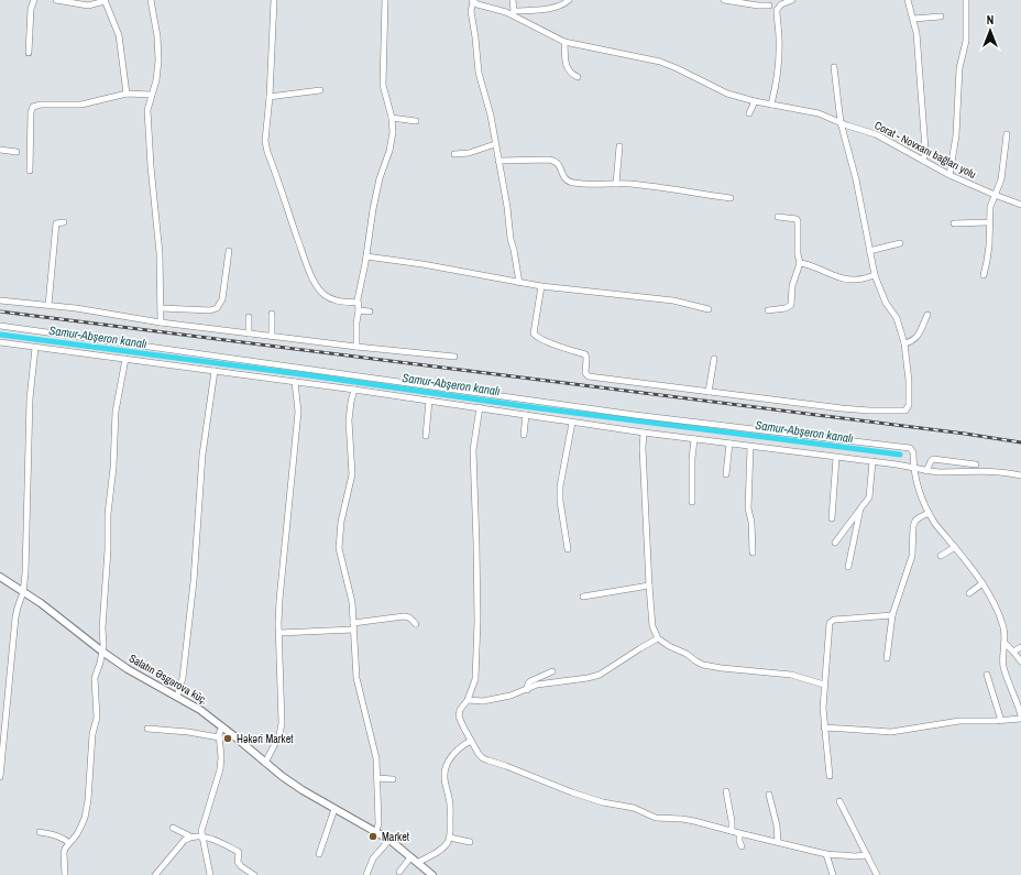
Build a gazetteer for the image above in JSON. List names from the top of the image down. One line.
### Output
{"streets":{"street":["Corat - Novxanı bağları yolu","Salatın Əsgərova küç."]},"water":["Samur-Abşeron kanalı"],"places":["Həkəri Market","Market"],"north":"top"}
